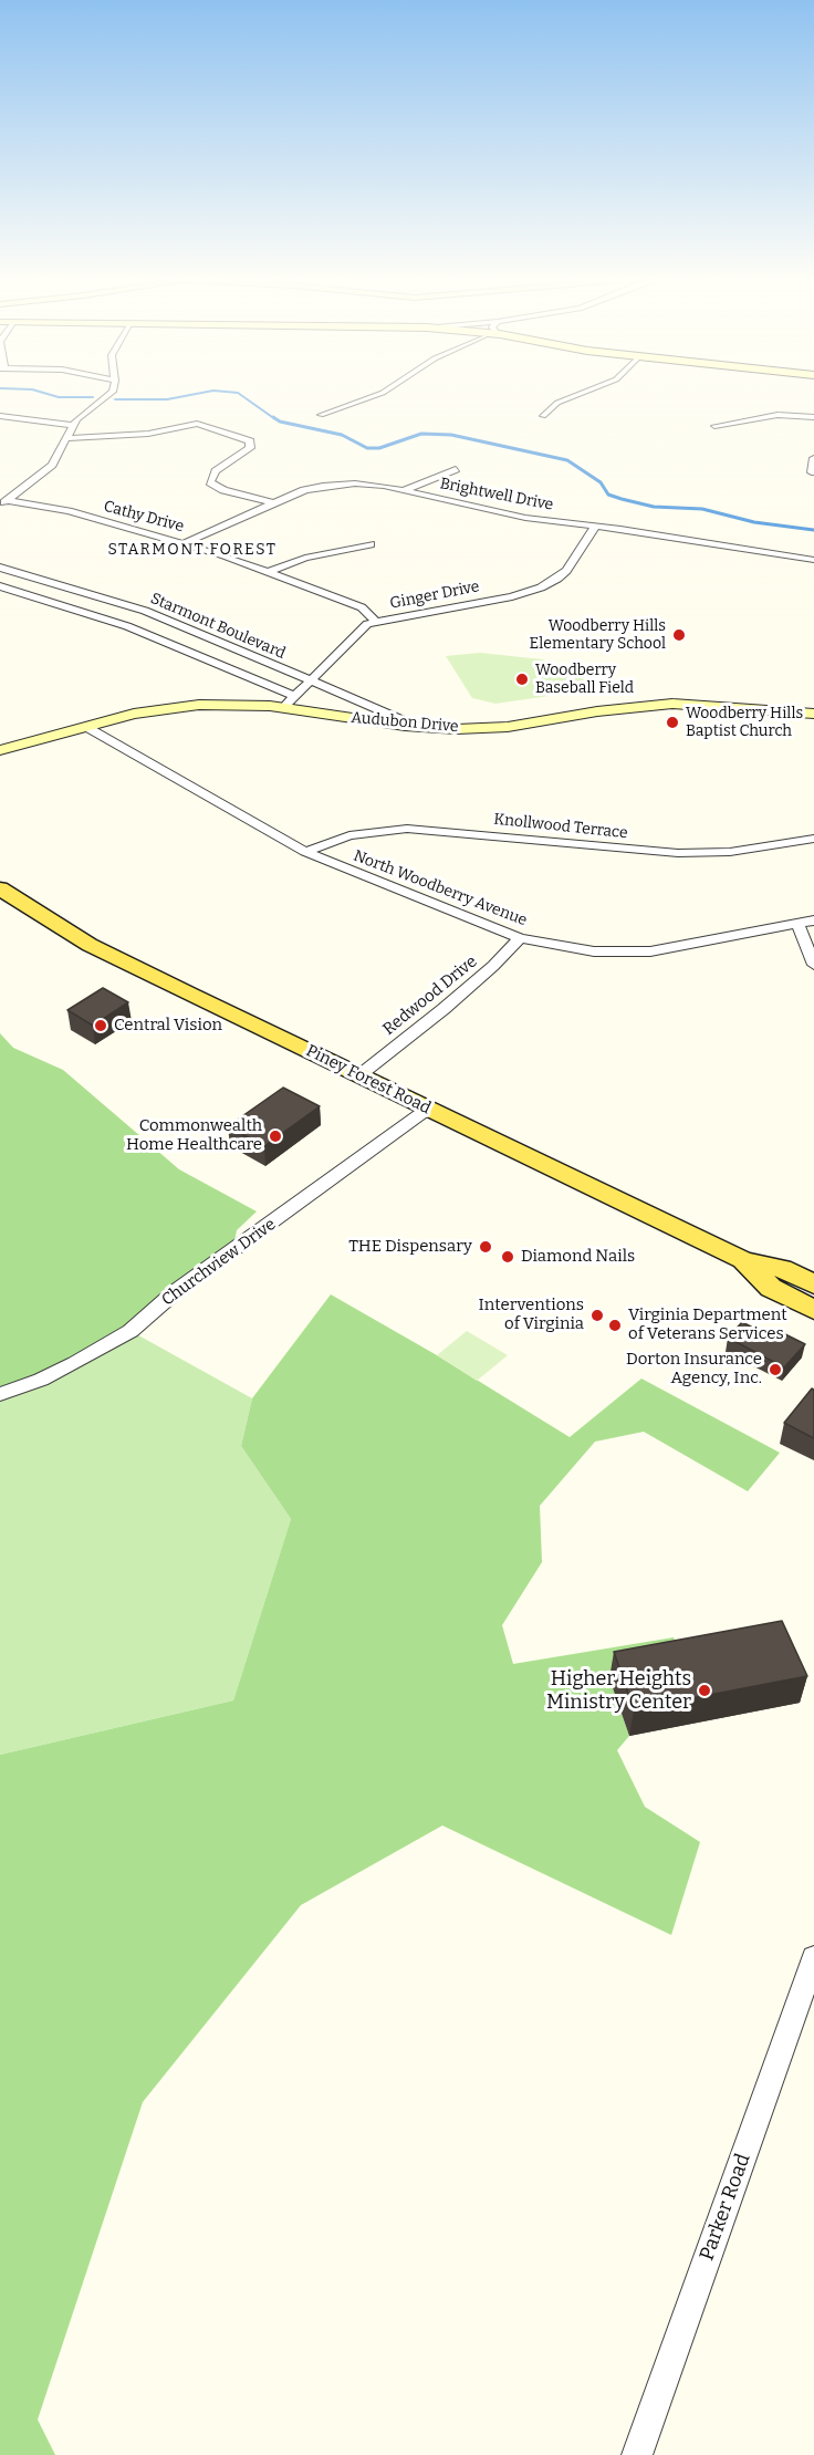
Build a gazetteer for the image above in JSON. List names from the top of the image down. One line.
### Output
{"streets":{"main road":["Piney Forest Road"],"street":["Brightwell Drive","Cathy Drive","Ginger Drive","Starmont Boulevard","Audubon Drive","Knollwood Terrace","North Woodberry Avenue","Redwood Drive","Churchview Drive","Parker Road"]},"crossings":[["Brightwell Drive","Cathy Drive"],["Brightwell Drive","Ginger Drive"],["Cathy Drive","Ginger Drive"],["Ginger Drive","Starmont Boulevard"],["Ginger Drive","Audubon Drive"],["Starmont Boulevard","Audubon Drive"],["Audubon Drive","North Woodberry Avenue"],["Knollwood Terrace","North Woodberry Avenue"],["North Woodberry Avenue","Redwood Drive"],["Redwood Drive","Piney Forest Road"],["Piney Forest Road","Churchview Drive"]],"districts":["STARMONT FOREST"],"places":["Woodberry Hills Elementary School","Woodberry Baseball Field","Woodberry Hills Baptist Church","Central Vision","Commonwealth Home Healthcare","THE Dispensary","Diamond Nails","Interventions of Virginia","Virginia Department of Veterans Services","Dorton Insurance Agency, Inc.","Higher Heights Ministry Center"]}
